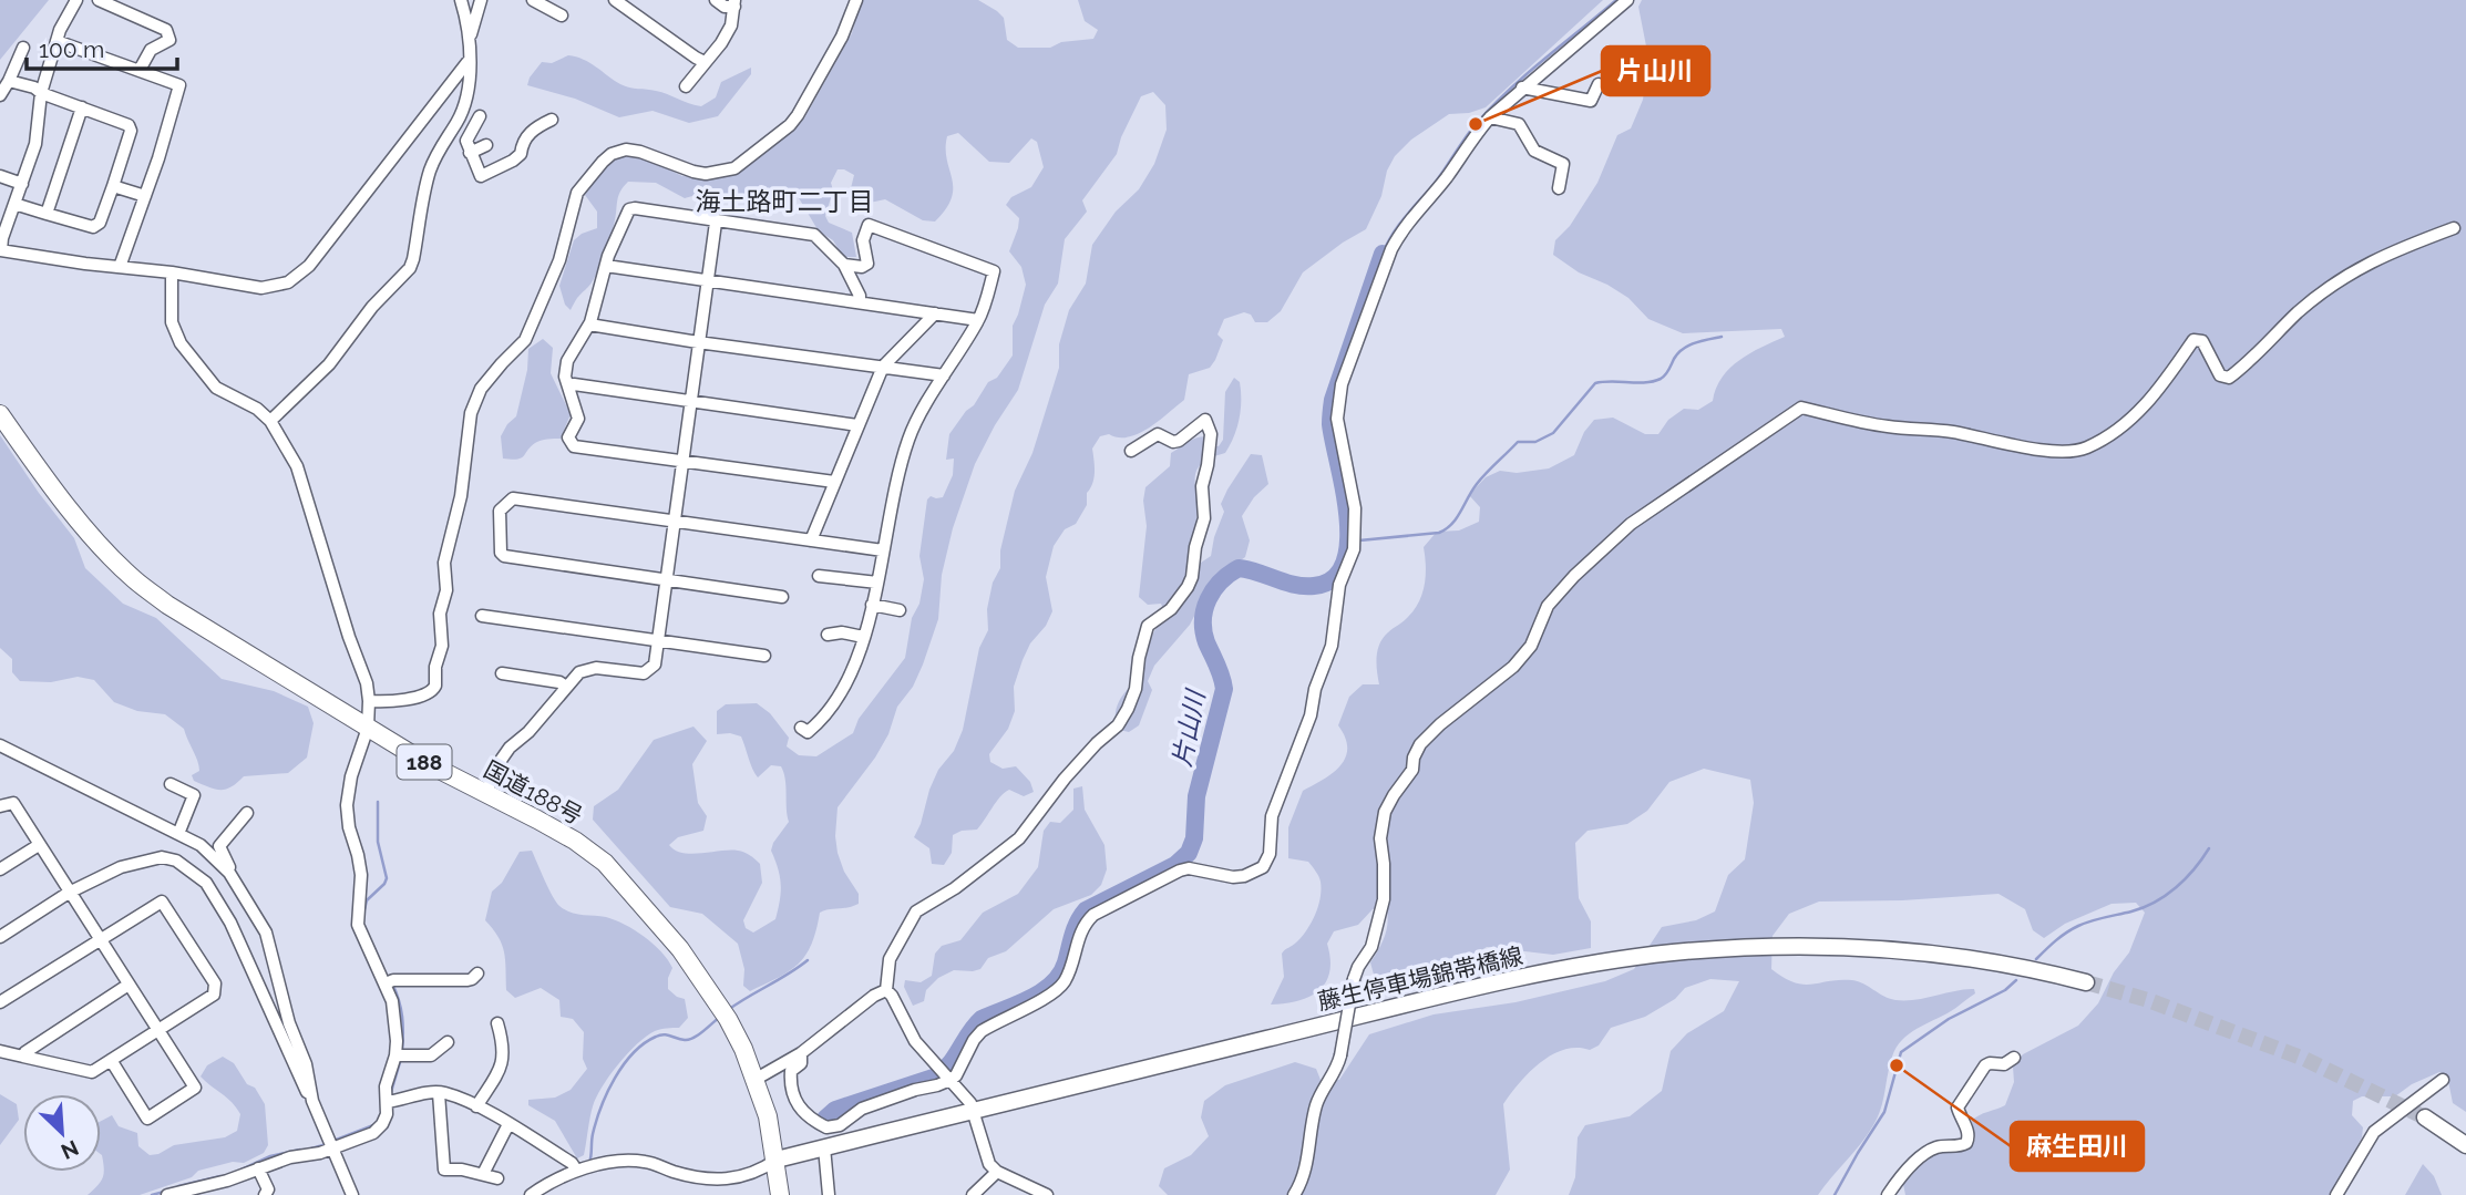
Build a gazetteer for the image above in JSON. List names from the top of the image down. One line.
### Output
{"streets":{"highway":["188","国道188号"],"main road":["藤生停車場錦帯橋線"]},"crossings":[["国道188号","藤生停車場錦帯橋線"]],"districts":["海土路町二丁目"],"water":["片山川"],"places":["片山川","麻生田川"],"scale_bar":"100 m","north":"bottom right"}
